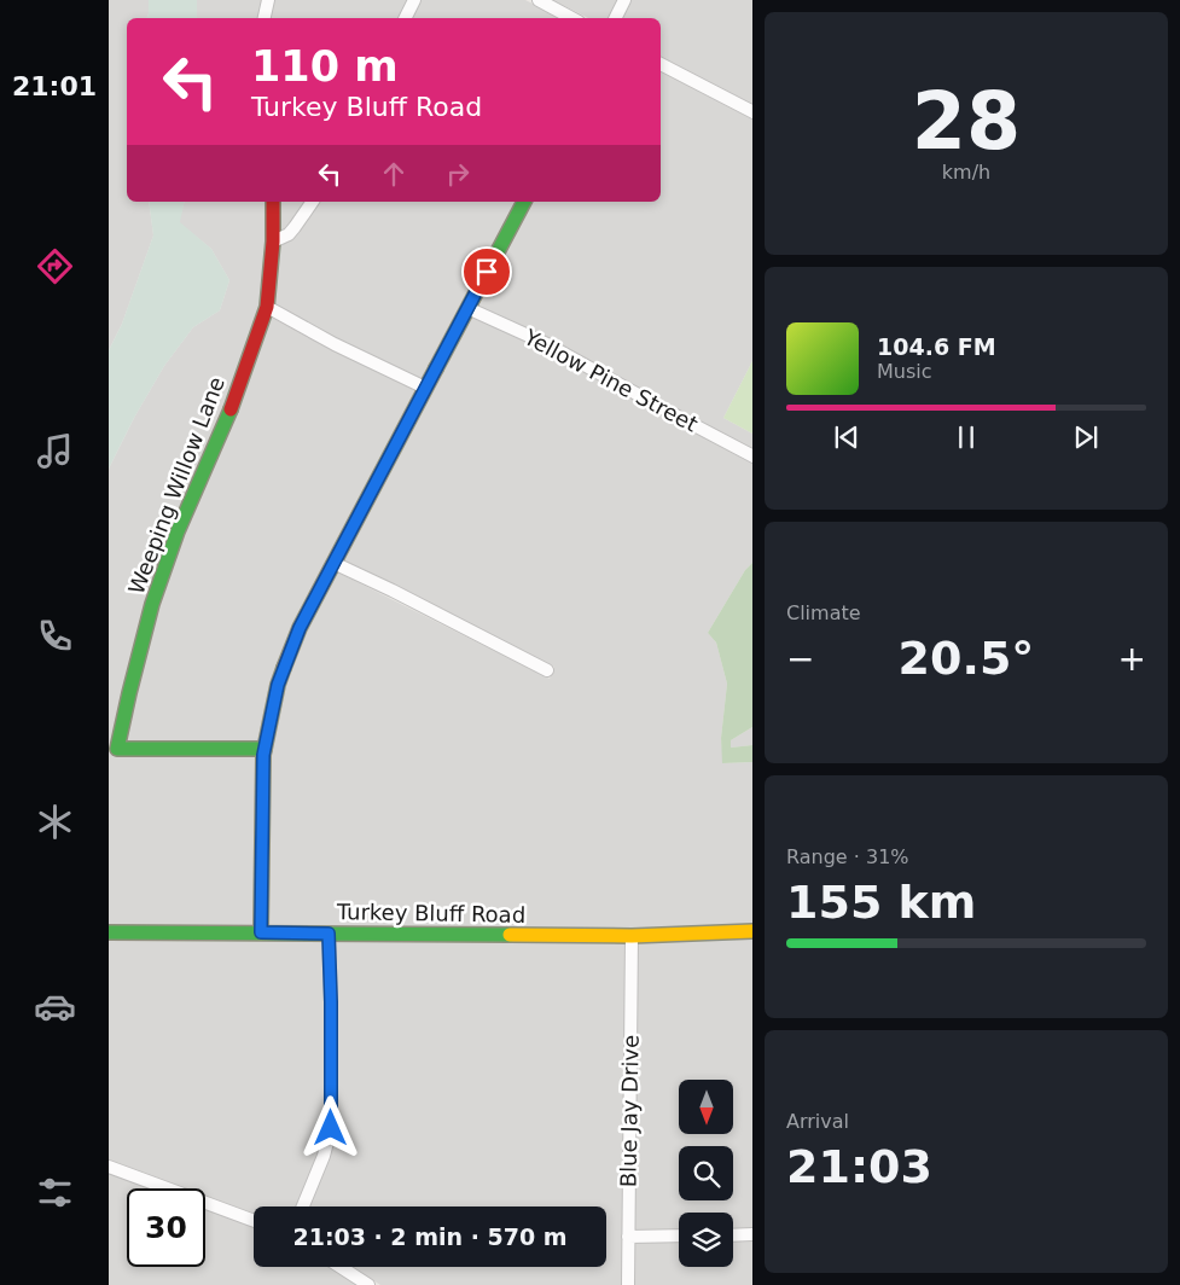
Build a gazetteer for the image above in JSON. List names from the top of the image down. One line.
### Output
{"streets":{"street":["Yellow Pine Street","Weeping Willow Lane","Turkey Bluff Road","Blue Jay Drive"]},"crossings":[["Turkey Bluff Road","Blue Jay Drive"]],"north":"bottom","page":{"tabs":"21:01","tile":[["28","km/h"],"Climate",["Range · 31%","155 km"],["Arrival","21:03"]],"turn":["110 m","Turkey Bluff Road"],"song":["104.6 FM","Music"],"heat":["−","20.5°","+"],"limit":"30","trip":"21:03 · 2 min · 570 m"}}
